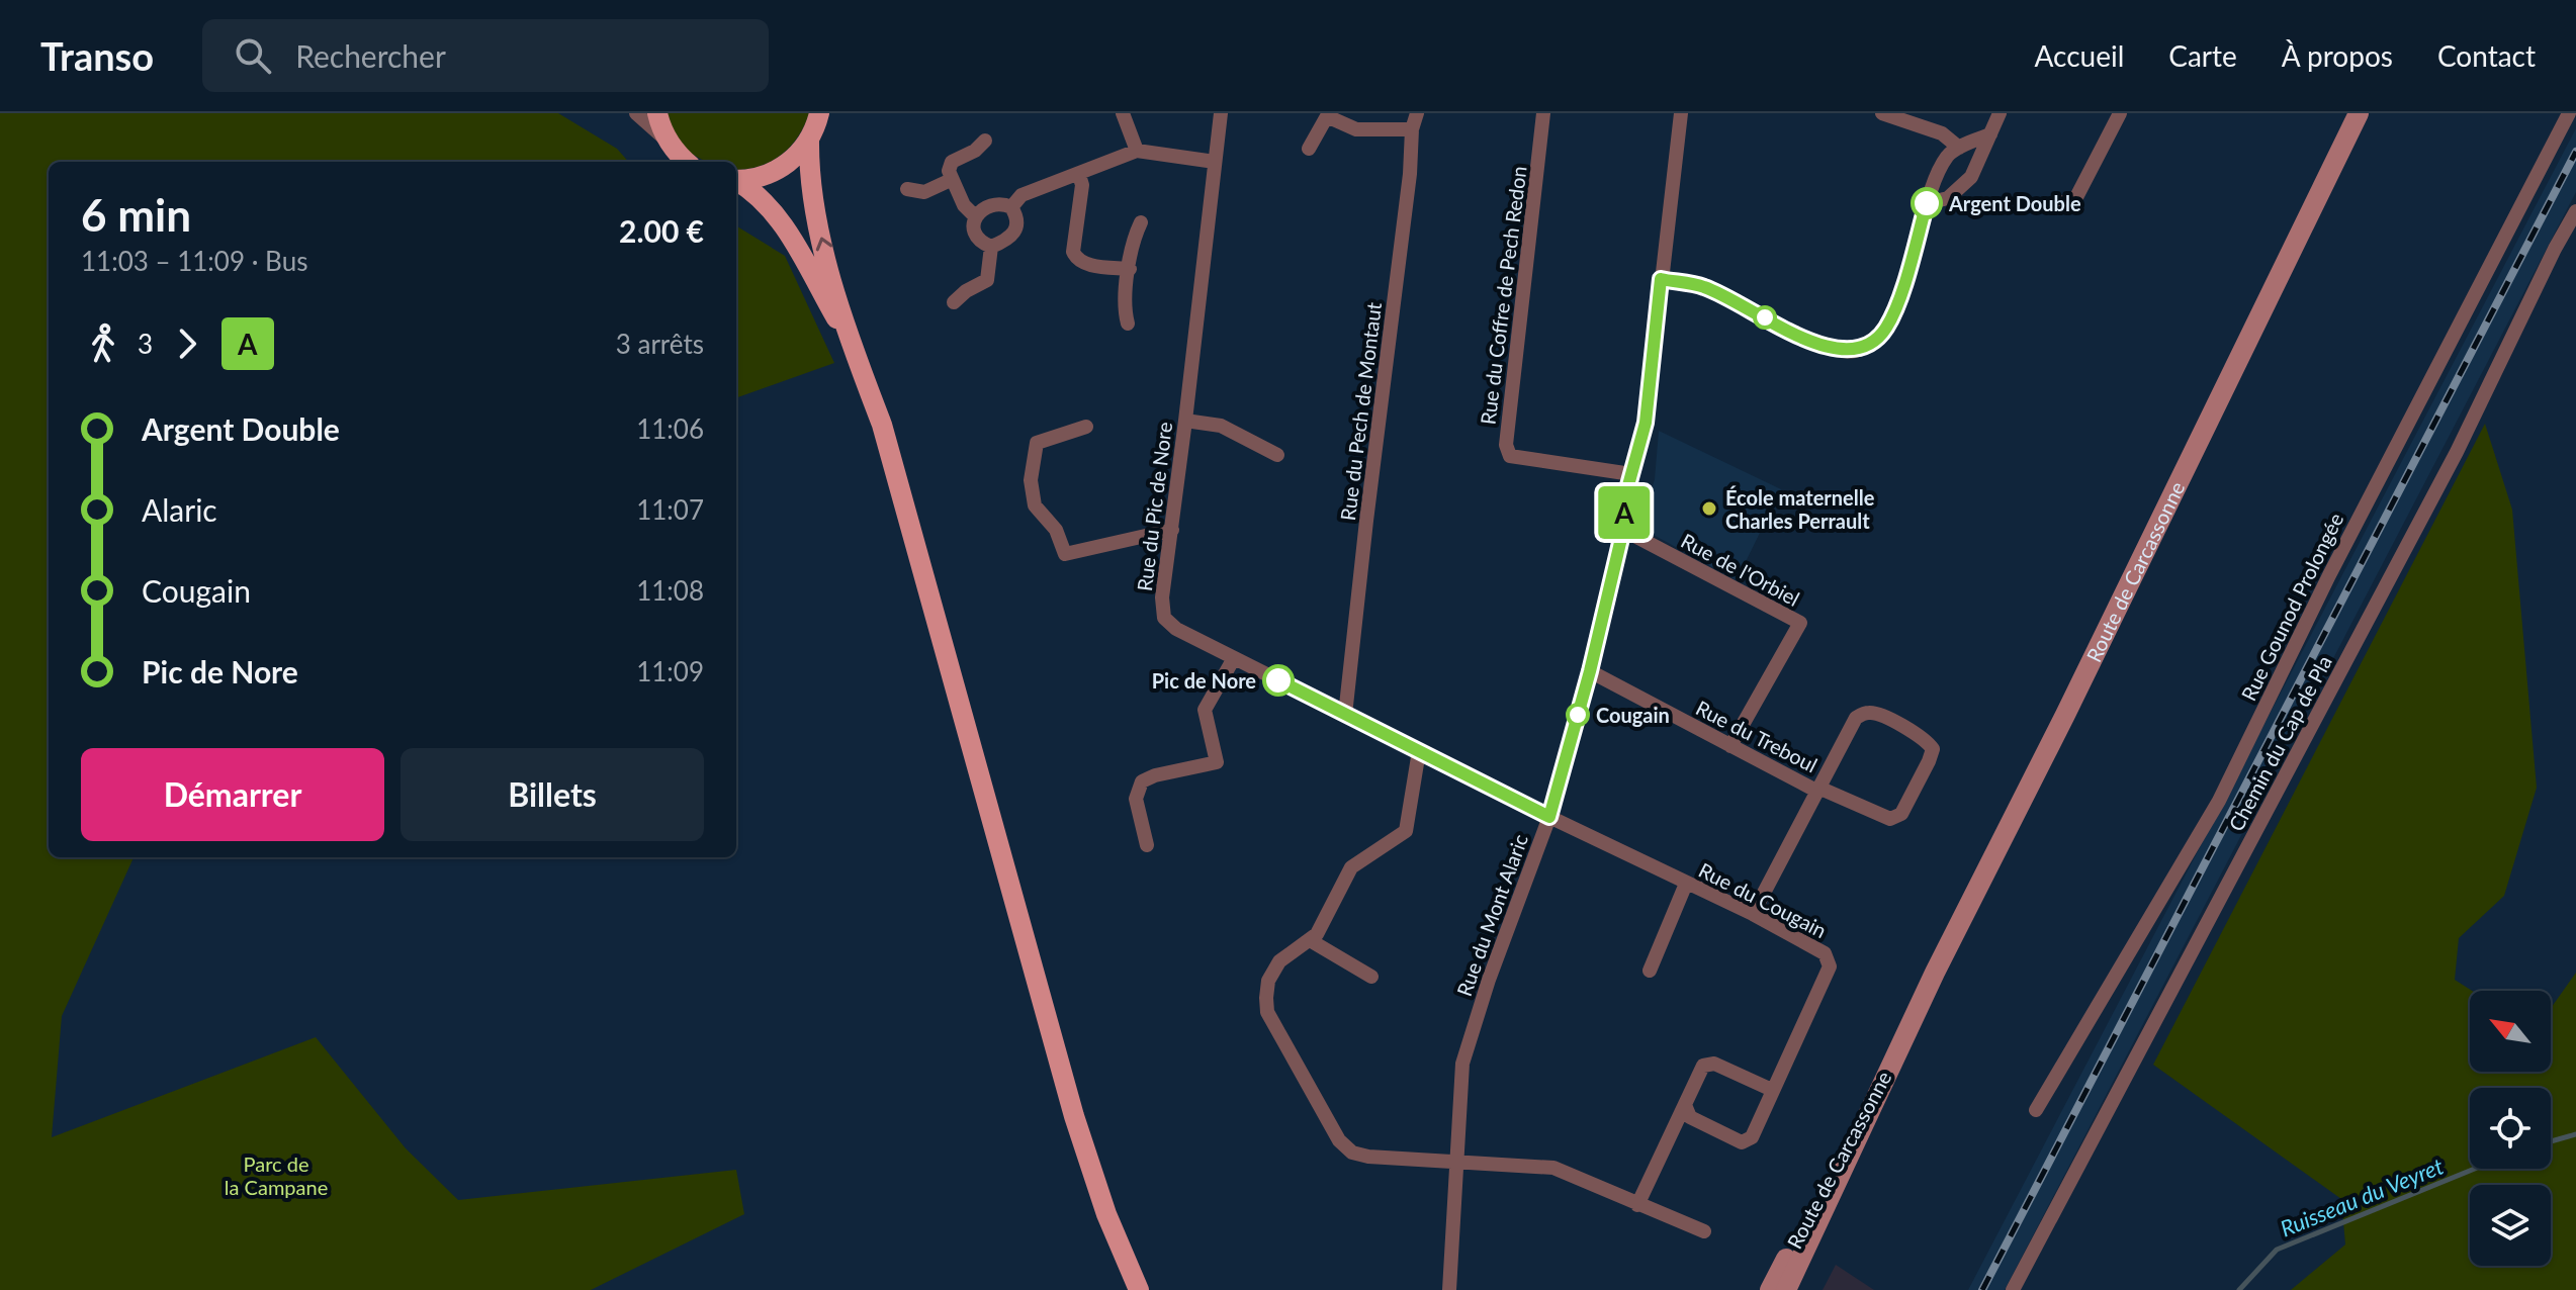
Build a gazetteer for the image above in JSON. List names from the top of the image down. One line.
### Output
{"streets":{"main road":["Route de Carcassonne"],"street":["Rue du Coffre de Pech Redon","Rue du Pech de Montaut","Rue du Pic de Nore","Rue de l'Orbiel","Rue Gounod Prolongée","Rue du Treboul","Chemin du Cap de Pla","Rue du Cougain","Rue du Mont Alaric"]},"crossings":[["Rue du Coffre de Pech Redon","Rue du Mont Alaric"],["Rue du Pech de Montaut","Rue du Pic de Nore"],["Rue du Pic de Nore","Rue du Cougain"],["Rue du Pic de Nore","Rue du Mont Alaric"],["Rue de l'Orbiel","Rue du Treboul"],["Rue de l'Orbiel","Rue du Mont Alaric"],["Rue du Treboul","Rue du Mont Alaric"],["Rue du Cougain","Rue du Mont Alaric"]],"water":["Ruisseau du Veyret"],"parks":["Parc de la Campane"],"places":["Argent Double","École maternelle Charles Perrault","Pic de Nore","Cougain"],"lines":["bus line A"],"north":"top left","page":{"header":"Transo","search":"Rechercher","nav":["Accueil","Carte","À propos","Contact"],"on_map":"A","heading":["6 min","11:03 – 11:09 · Bus","2.00 €"],"legs":["3","A","3 arrêts"],"list":[{"name":"Argent Double","value":"11:06"},{"name":"Alaric","value":"11:07"},{"name":"Cougain","value":"11:08"},{"name":"Pic de Nore","value":"11:09"}],"buttons":["Démarrer","Billets"]}}
